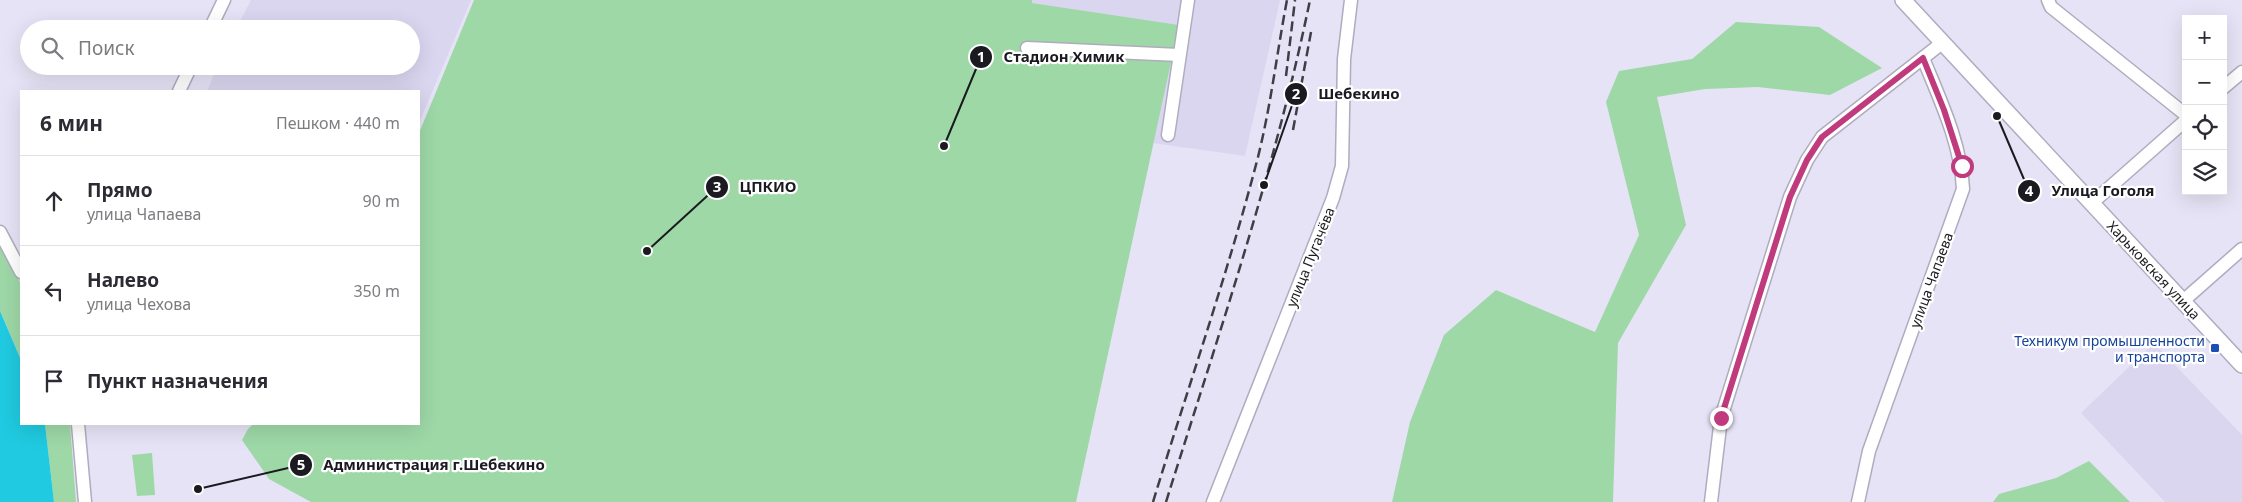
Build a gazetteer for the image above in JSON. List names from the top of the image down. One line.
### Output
{"streets":{"main road":["Харьковская улица"],"street":["улица Пугачёва","улица Чапаева"]},"places":{"other":["Улица Гоголя","Стадион Химик","Шебекино","ЦПКИО","Администрация г.Шебекино"],"transit":["Техникум промышленности и транспорта"]},"page":{"map_buttons":["+","−"],"search":"Поиск","heading":["6 мин","Пешком · 440 m"],"list":[["Прямо","улица Чапаева","90 m"],["Налево","улица Чехова","350 m"],"Пункт назначения"]}}
